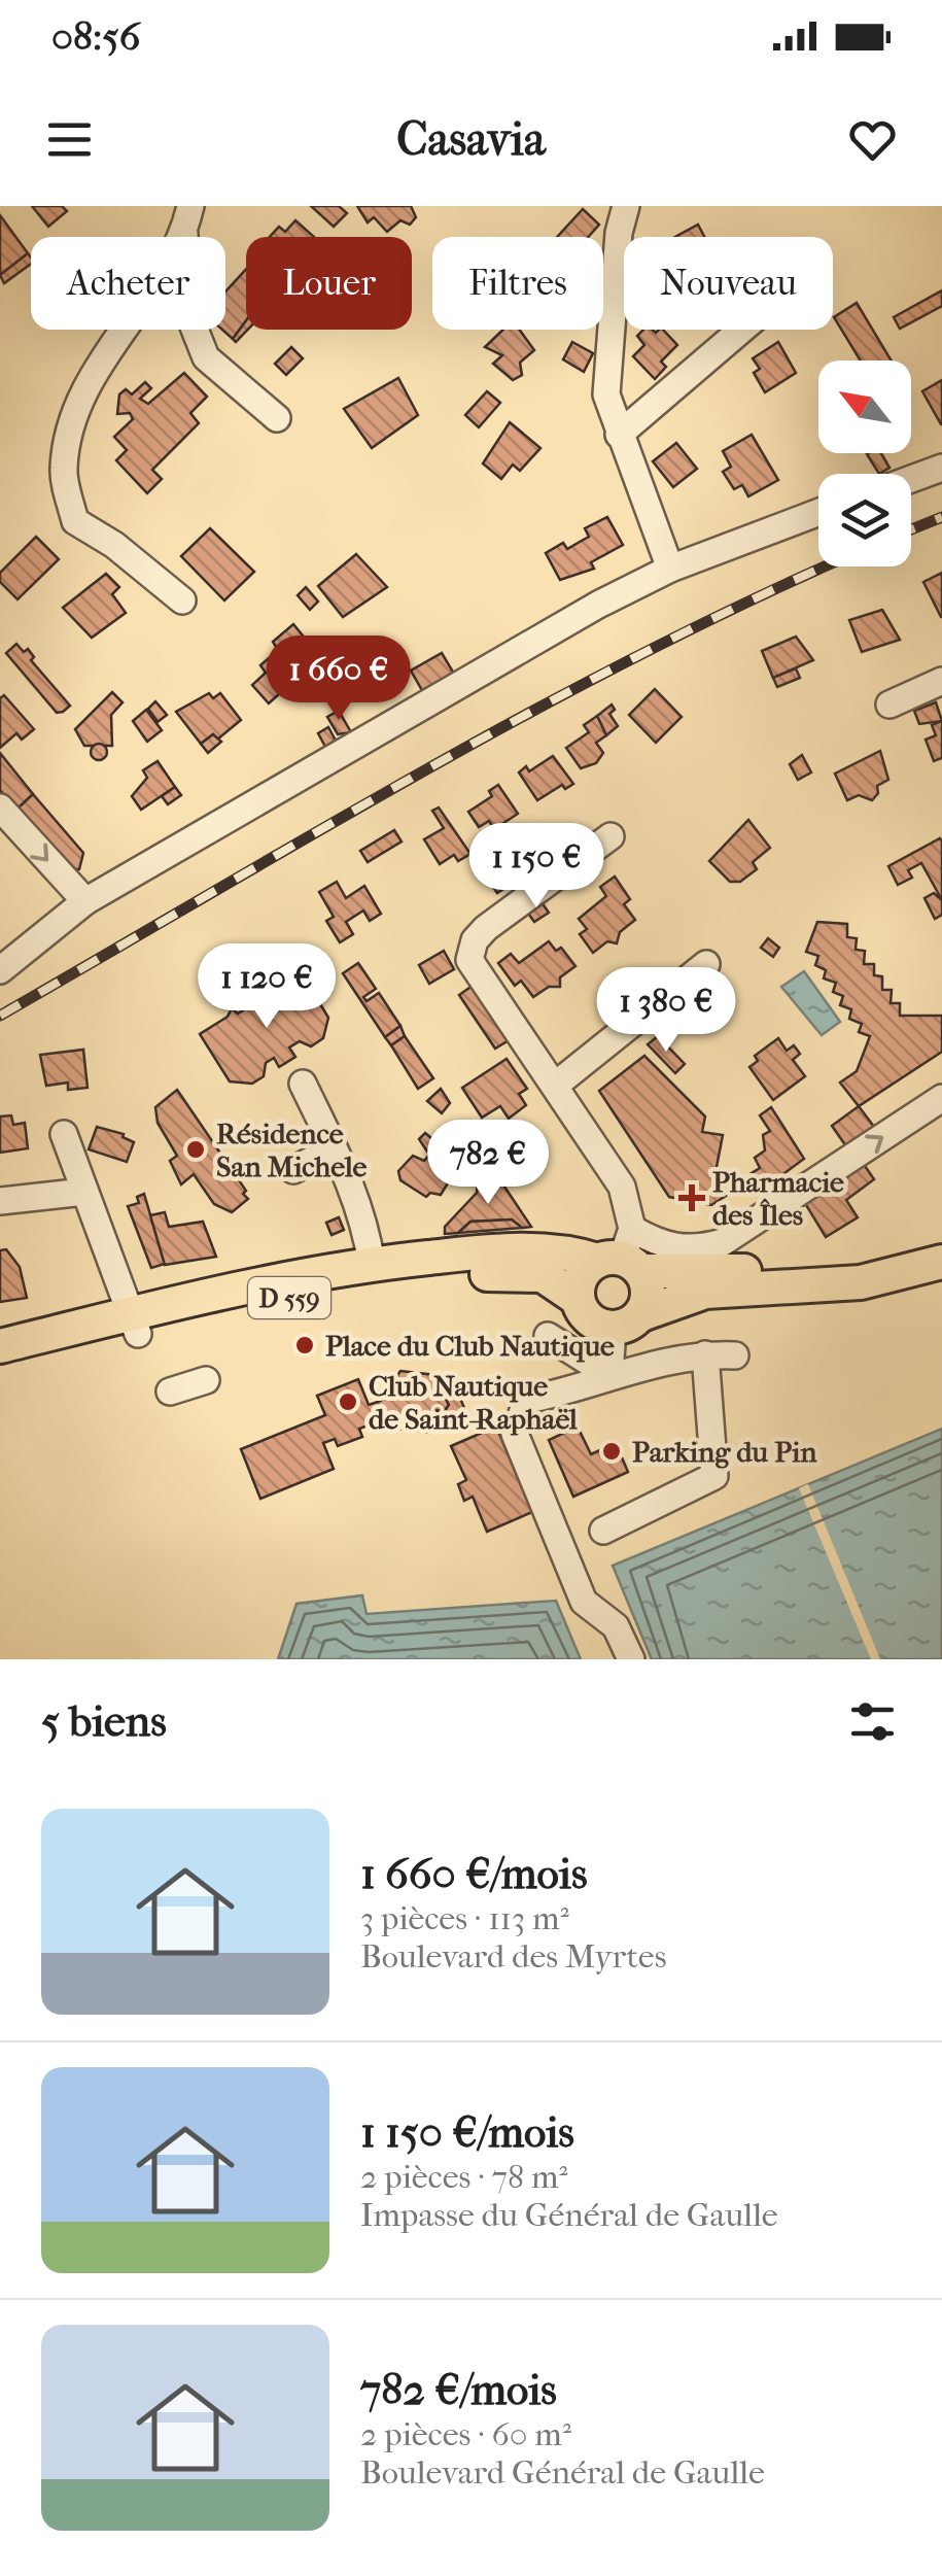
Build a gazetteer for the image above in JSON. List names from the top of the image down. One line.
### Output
{"streets":{"main road":["D 559"]},"places":{"other":["Résidence San Michele","Place du Club Nautique","Club Nautique de Saint-Raphaël","Parking du Pin"],"health":["Pharmacie des Îles"]},"north":"top left","page":{"status":"08:56","header":"Casavia","chip":["Acheter","Louer","Filtres","Nouveau"],"price":["1 660 €","1 150 €","1 120 €","1 380 €","782 €"],"heading":"5 biens","list":[{"name":"1 660 €/mois","note":"3 pièces · 113 m² · Boulevard des Myrtes"},{"name":"1 150 €/mois","note":"2 pièces · 78 m² · Impasse du Général de Gaulle"},{"name":"782 €/mois","note":"2 pièces · 60 m² · Boulevard Général de Gaulle"}]}}
